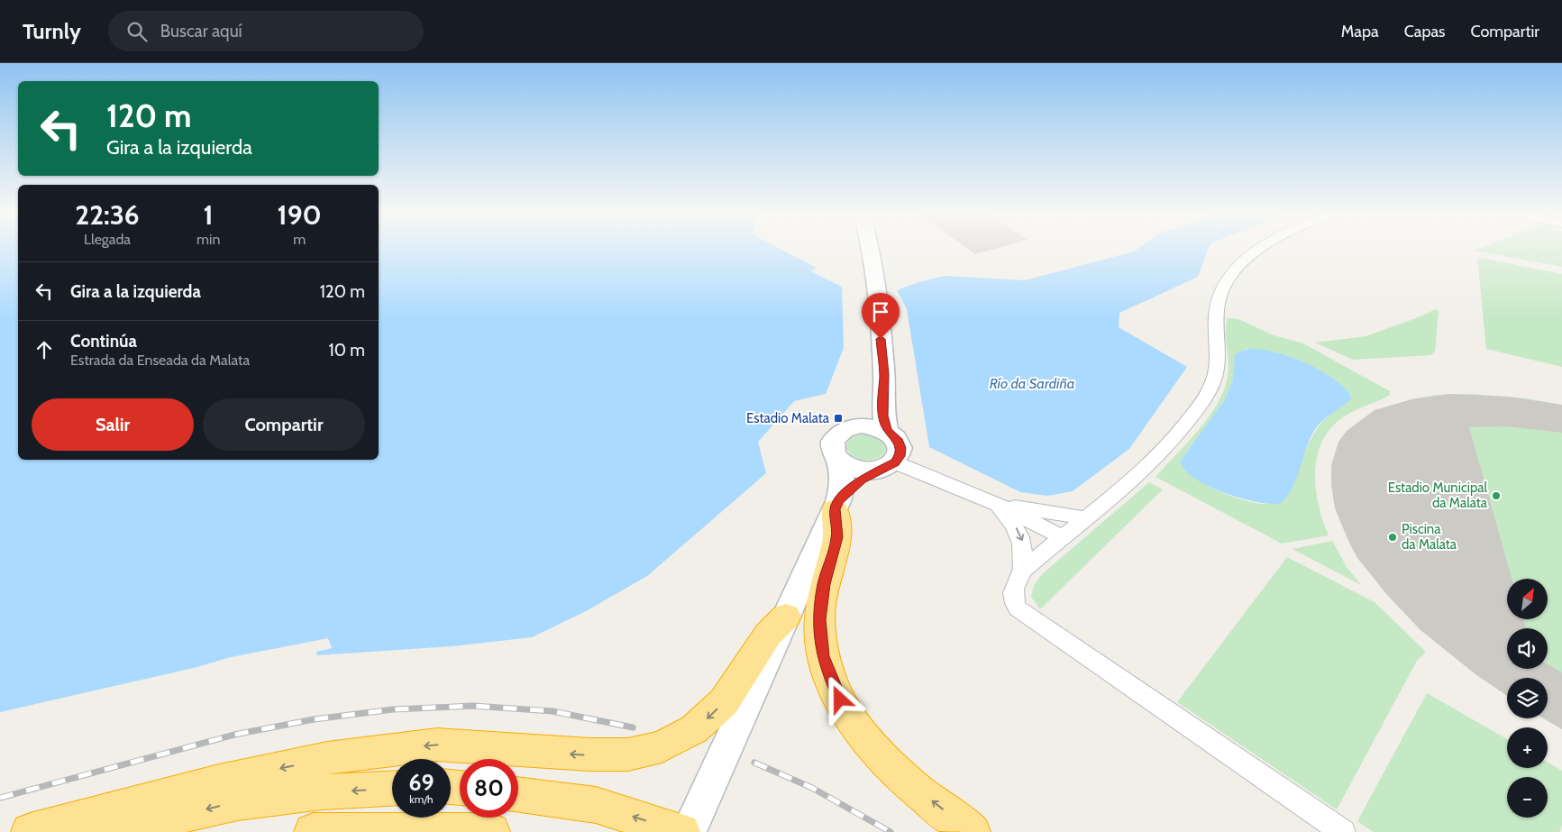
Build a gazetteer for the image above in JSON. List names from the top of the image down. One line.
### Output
{"water":["Río da Sardiña"],"places":{"transit":["Estadio Malata"],"other":["Estadio Municipal da Malata","Piscina da Malata"]},"north":"top right","page":{"header":"Turnly","search":"Buscar aquí","nav":["Mapa","Capas","Compartir"],"turn":["120 m","Gira a la izquierda"],"eta":["22:36","Llegada","1","min","190","m"],"list":[{"name":"Gira a la izquierda","value":"120 m"},{"name":"Continúa","note":"Estrada da Enseada da Malata","value":"10 m"}],"buttons":["Salir","Compartir"],"map_buttons":["+","−"],"speed":"69 km/h","limit":"80"}}
